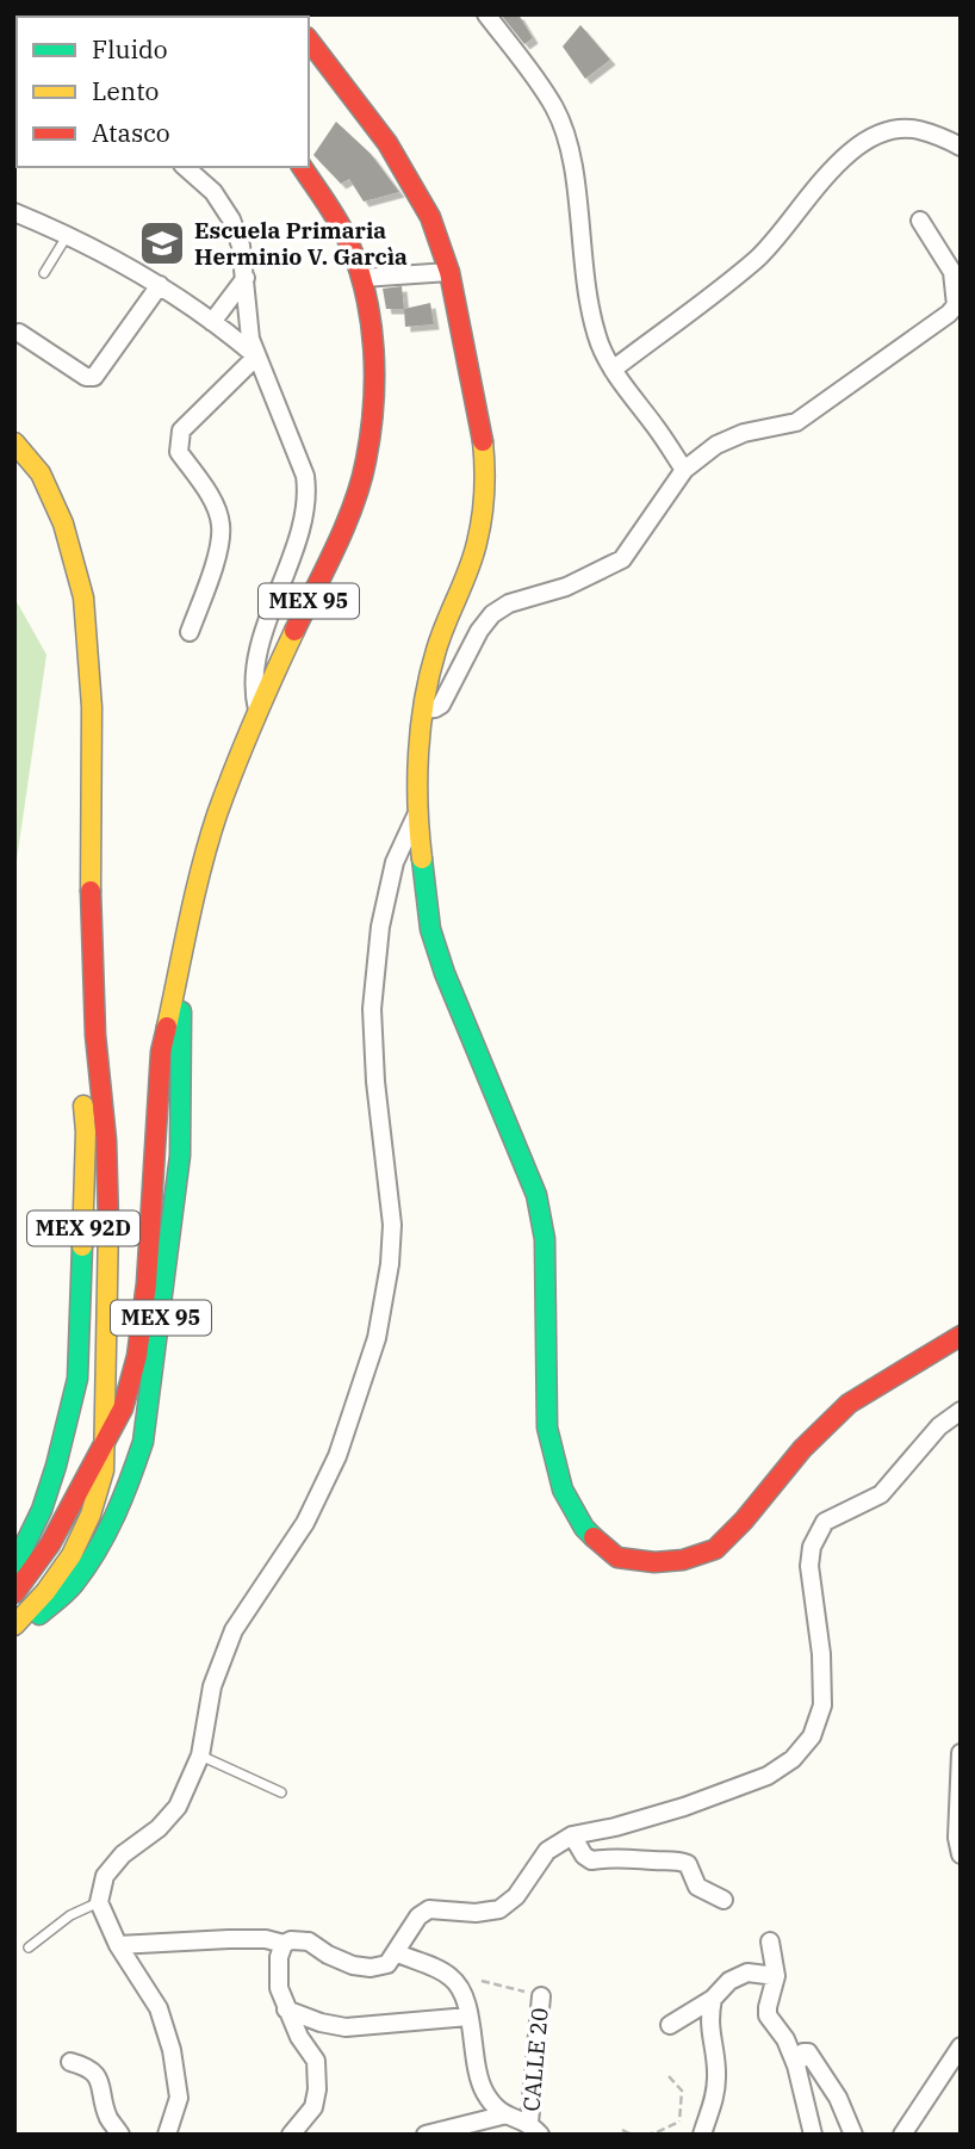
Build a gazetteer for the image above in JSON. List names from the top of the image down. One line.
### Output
{"streets":{"main road":["MEX 95","MEX 92D"],"street":["CALLE 20"]},"crossings":[["MEX 95","MEX 92D"]],"places":{"school or university":["Escuela Primaria Herminio V. Garcìa"]},"legend":["Fluido","Lento","Atasco"]}
